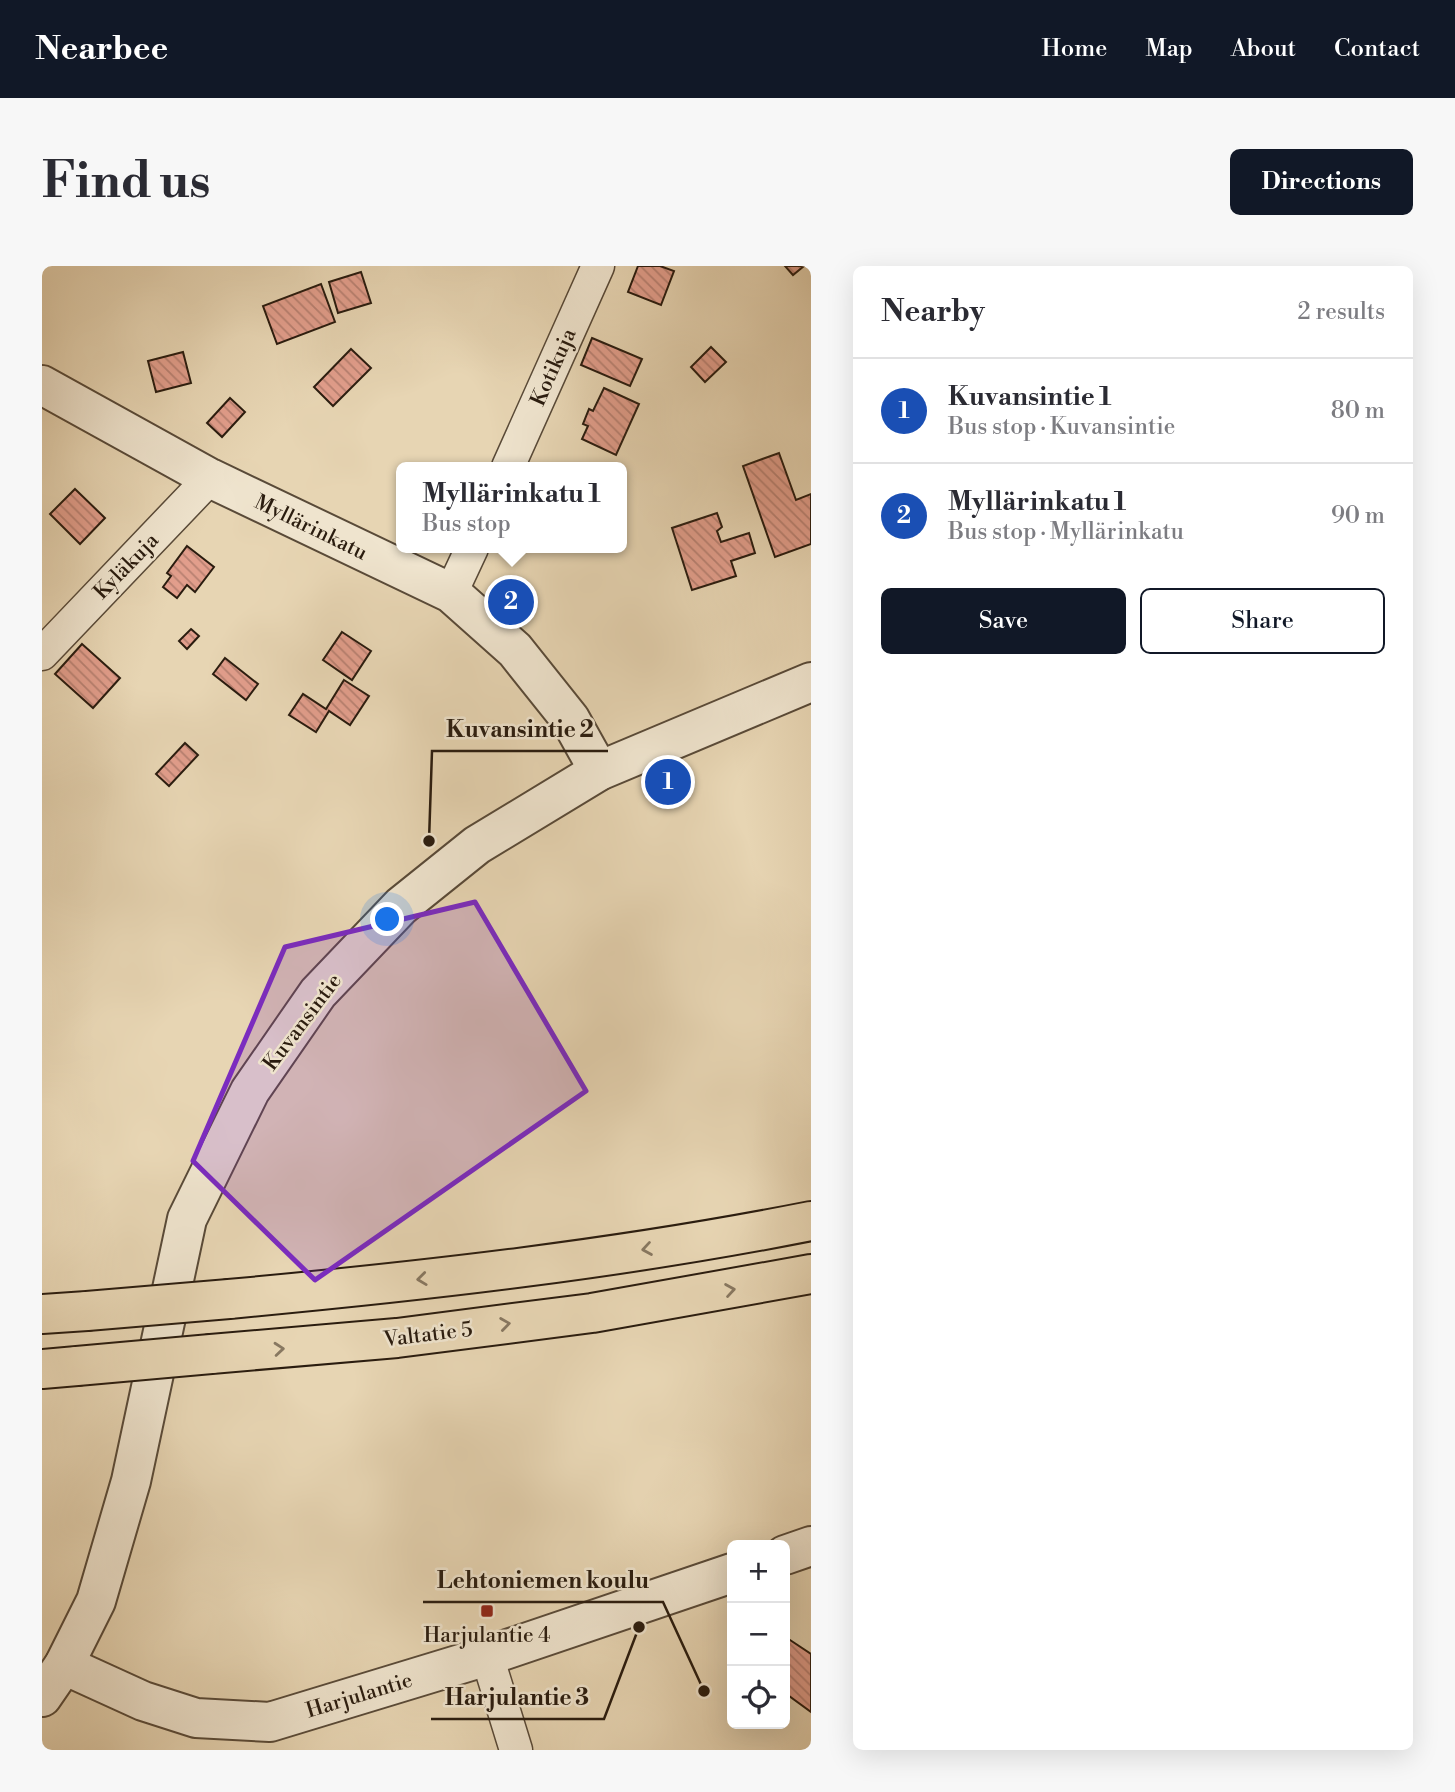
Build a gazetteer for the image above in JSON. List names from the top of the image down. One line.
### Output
{"streets":{"highway":["Valtatie 5"],"street":["Kotikuja","Myllärinkatu","Kyläkuja","Kuvansintie","Harjulantie"]},"crossings":[["Myllärinkatu","Kyläkuja"],["Myllärinkatu","Kuvansintie"],["Kuvansintie","Harjulantie"]],"places":{"other":["Kuvansintie 2","Harjulantie 3","Lehtoniemen koulu"],"transit":["Harjulantie 4"]},"page":{"header":"Nearbee","nav":["Home","Map","About","Contact"],"buttons":["Directions",["Save","Share"]],"title":"Find us","heading":["Nearby","2 results"],"list":[{"mark":"1","name":"Kuvansintie 1","note":"Bus stop · Kuvansintie","value":"80 m"},{"mark":"2","name":"Myllärinkatu 1","note":"Bus stop · Myllärinkatu","value":"90 m"}],"popup":["Myllärinkatu 1","Bus stop"],"pins":["2","1"],"map_buttons":["+","−"]}}
